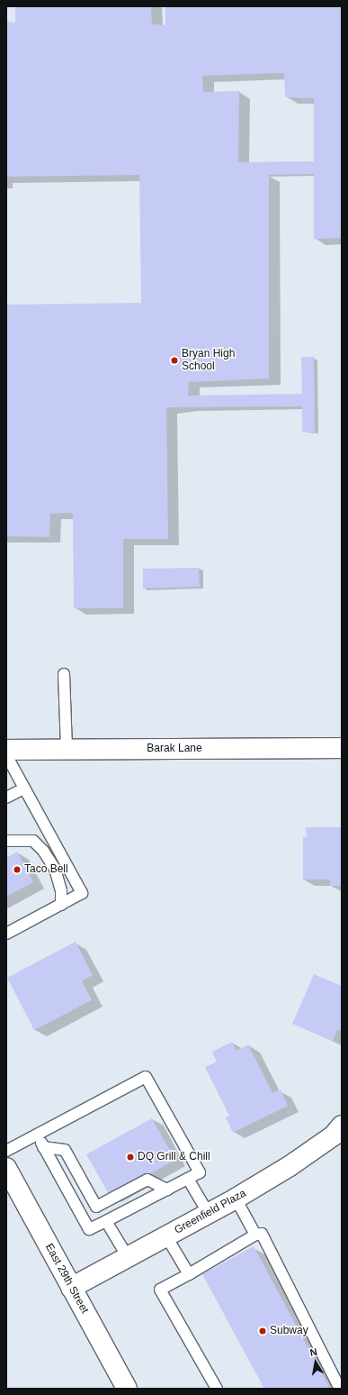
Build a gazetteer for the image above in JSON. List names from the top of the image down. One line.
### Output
{"streets":{"street":["Barak Lane","Greenfield Plaza","East 29th Street"]},"crossings":[["Greenfield Plaza","East 29th Street"]],"places":["Bryan High School","Taco Bell","DQ Grill & Chill","Subway"],"north":"top"}
